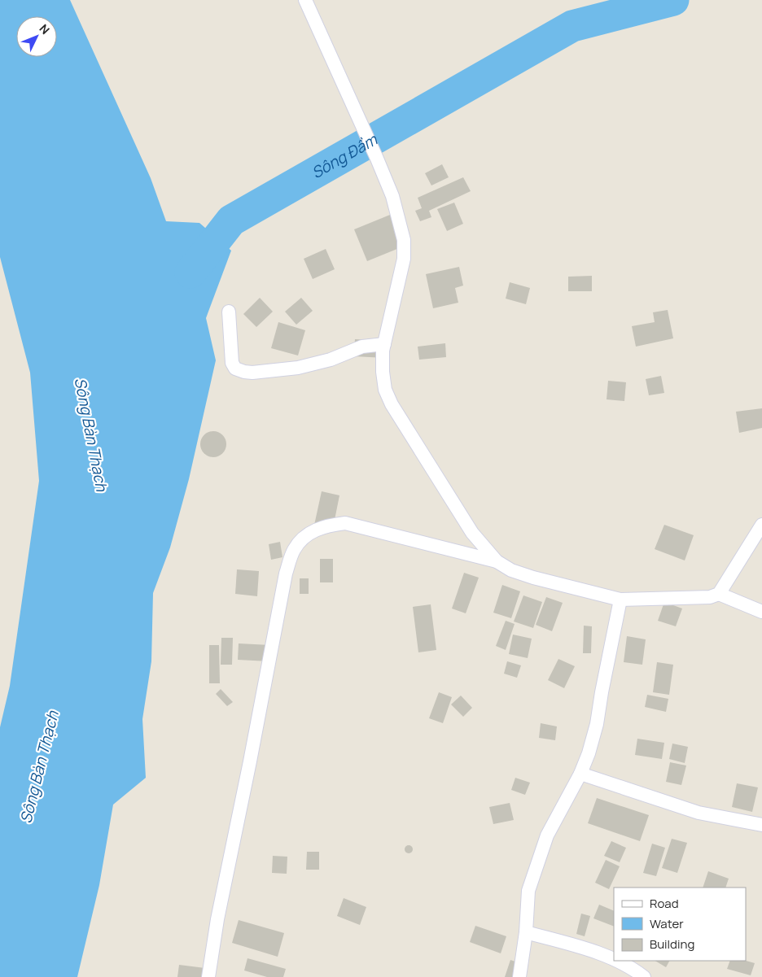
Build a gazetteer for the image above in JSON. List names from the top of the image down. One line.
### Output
{"water":["Sông Đầm","Sông Bàn Thạch"],"legend":["Road","Water","Building"],"north":"top right"}
